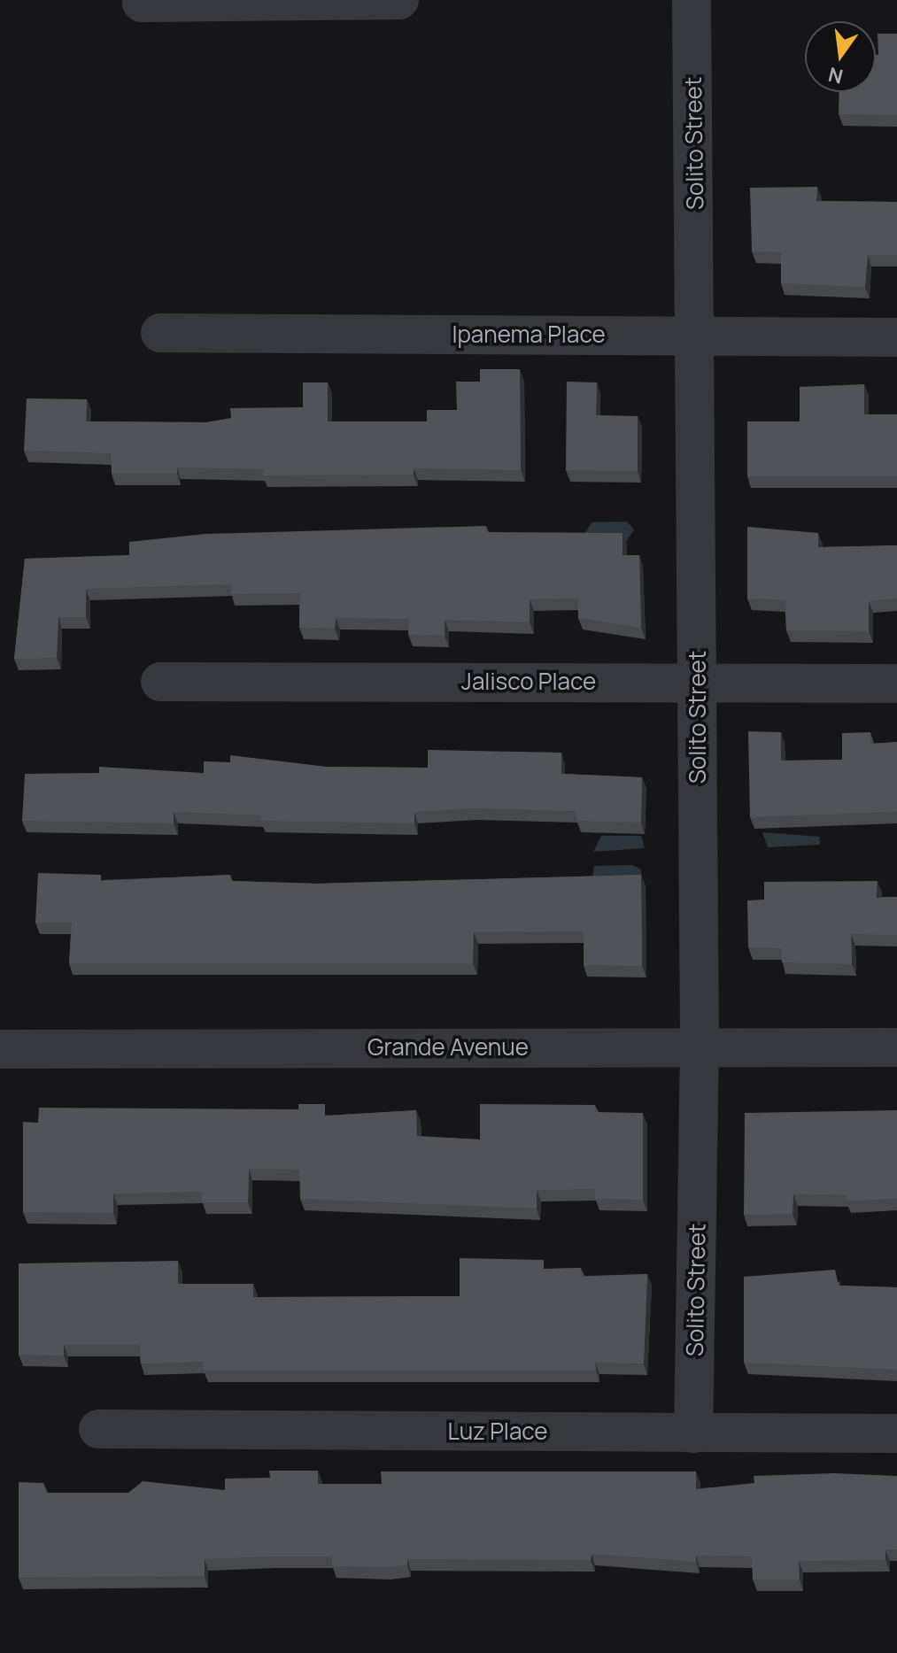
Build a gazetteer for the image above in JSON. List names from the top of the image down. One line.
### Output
{"streets":{"street":["Solito Street","Ipanema Place","Jalisco Place","Grande Avenue","Luz Place"]},"crossings":[["Solito Street","Ipanema Place"],["Solito Street","Jalisco Place"],["Solito Street","Grande Avenue"],["Solito Street","Luz Place"]],"north":"bottom"}
